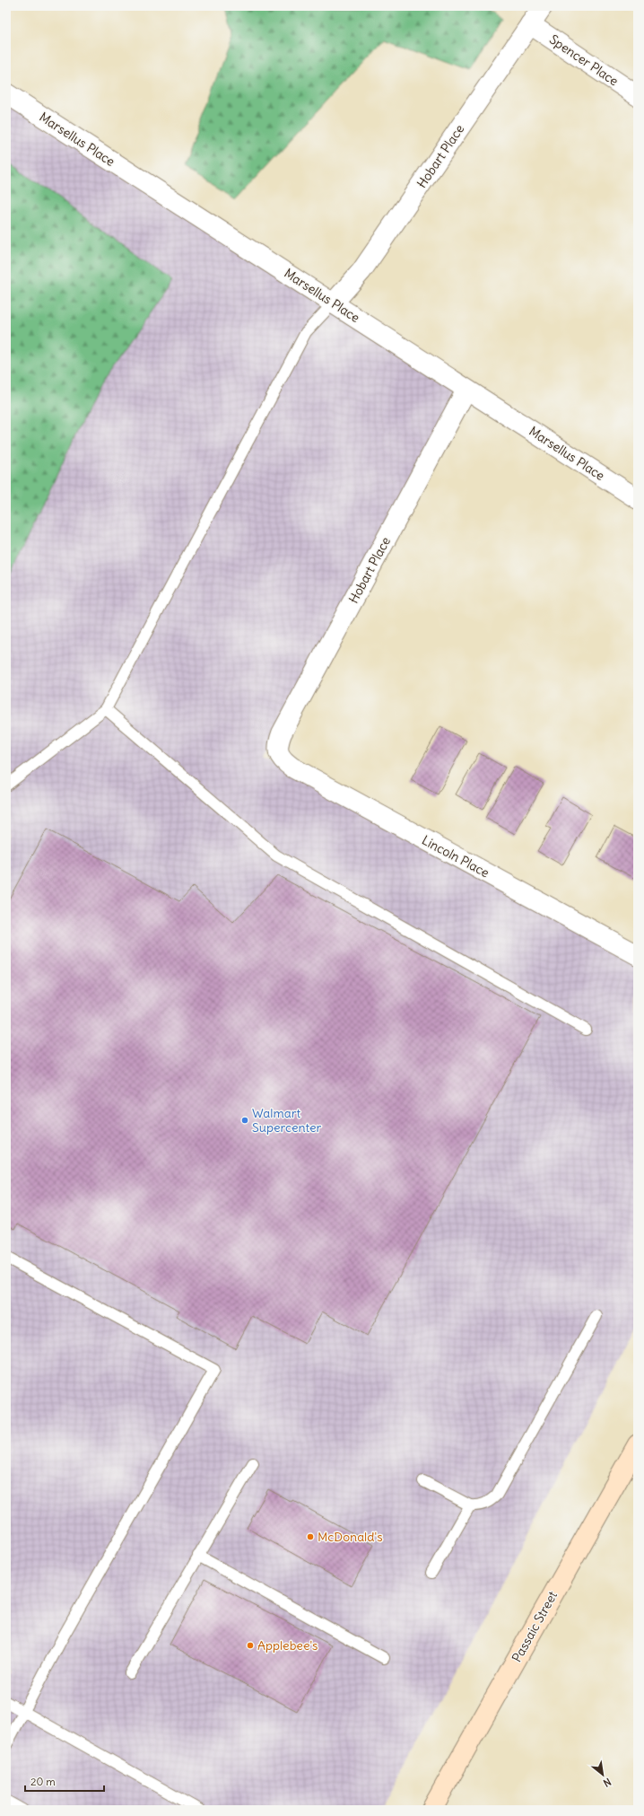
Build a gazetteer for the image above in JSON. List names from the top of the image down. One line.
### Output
{"streets":{"main road":["Passaic Street"],"street":["Spencer Place","Marsellus Place","Hobart Place","Lincoln Place"]},"crossings":[["Spencer Place","Hobart Place"],["Marsellus Place","Hobart Place"],["Hobart Place","Lincoln Place"]],"places":["Walmart Supercenter","McDonald's","Applebee's"],"scale_bar":"20 m","north":"bottom right"}
